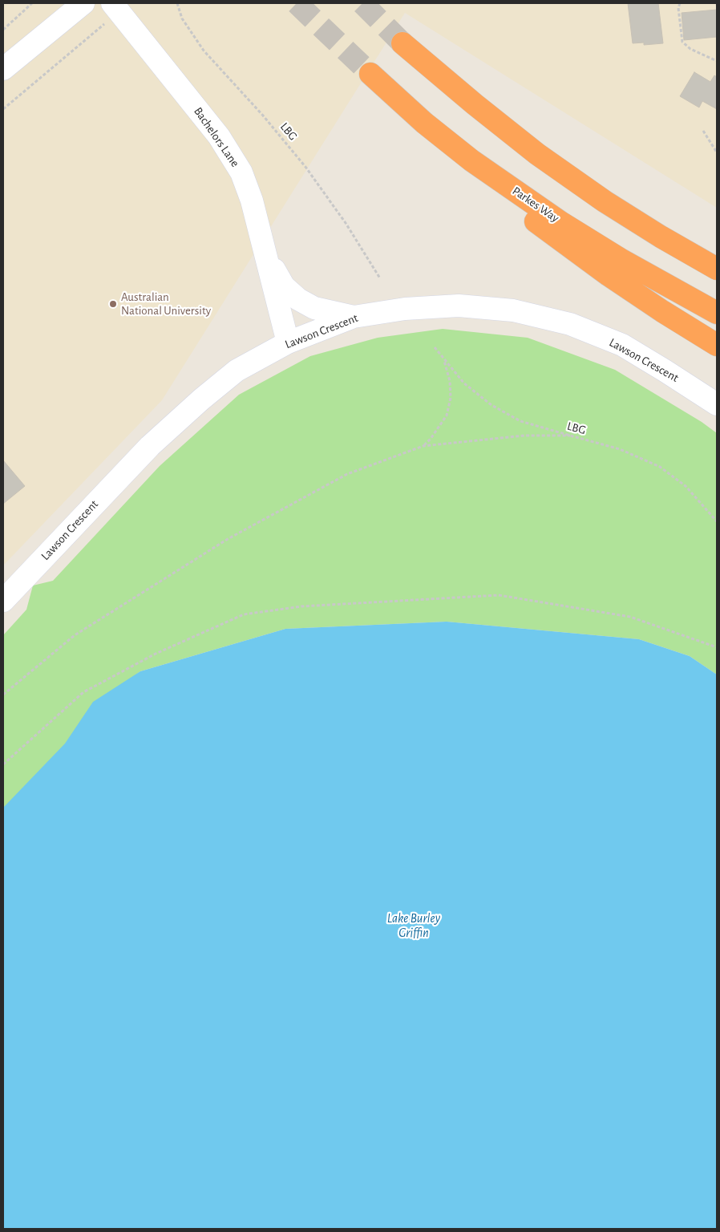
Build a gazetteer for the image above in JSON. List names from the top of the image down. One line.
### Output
{"streets":{"highway":["Parkes Way"],"street":["Bachelors Lane","Lawson Crescent"],"path":["LBG"]},"crossings":[["Bachelors Lane","Lawson Crescent"]],"water":["Lake Burley Griffin"],"places":["Australian National University"]}
